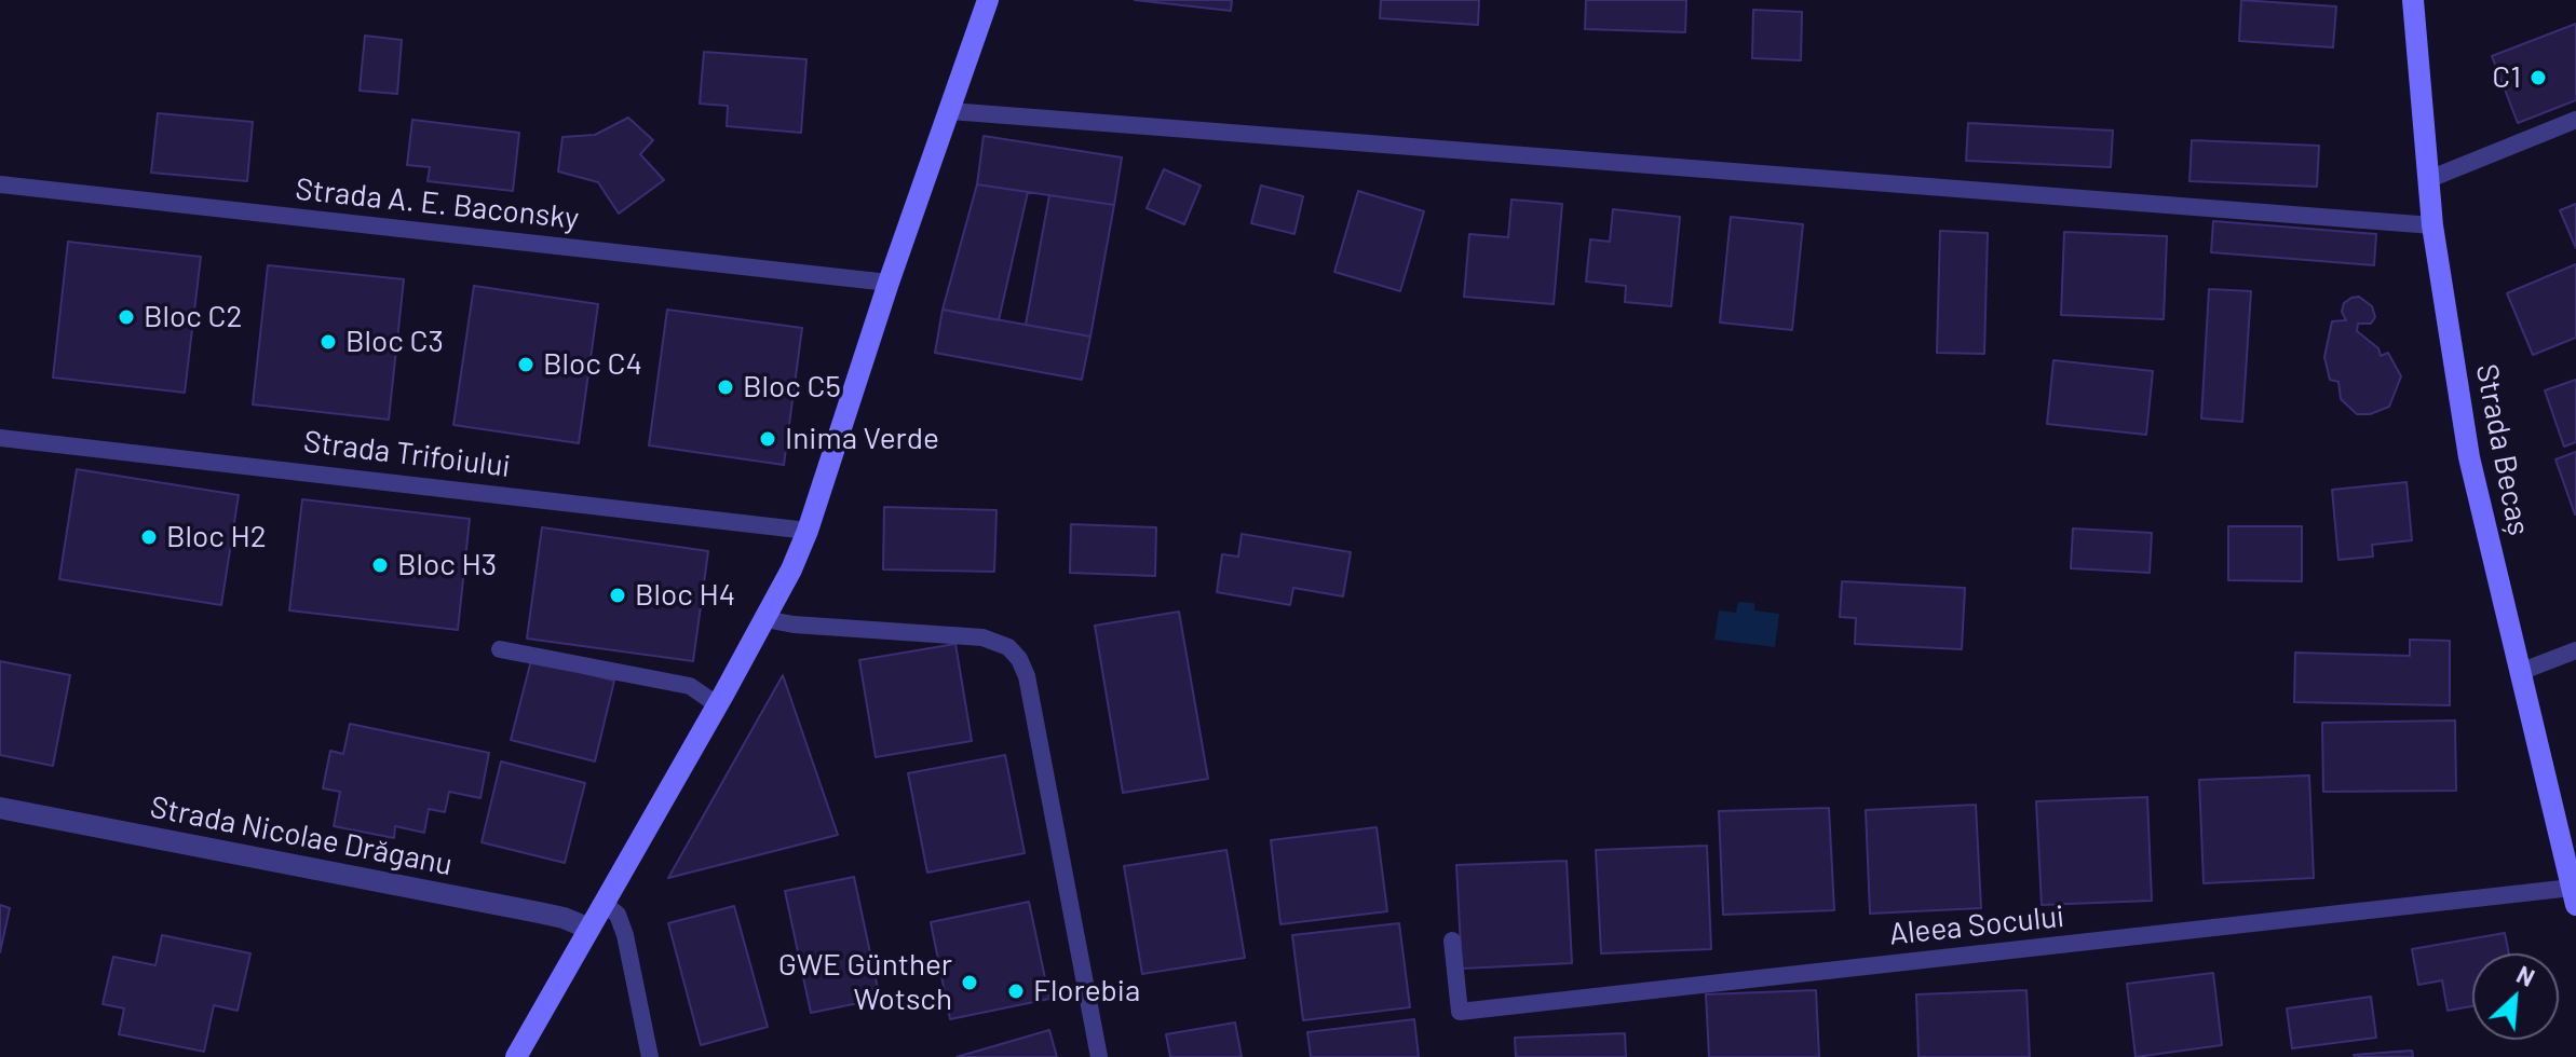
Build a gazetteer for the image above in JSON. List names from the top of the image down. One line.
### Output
{"streets":{"street":["Strada Becaș","Strada Nicolae Drăganu"],"lane":["Strada A. E. Baconsky","Strada Trifoiului","Aleea Socului"]},"crossings":[["Strada Becaș","Aleea Socului"]],"places":["C1","Bloc C2","Bloc C3","Bloc C4","Bloc C5","Inima Verde","Bloc H2","Bloc H3","Bloc H4","GWE Günther Wotsch","Florebia"],"north":"top right"}
